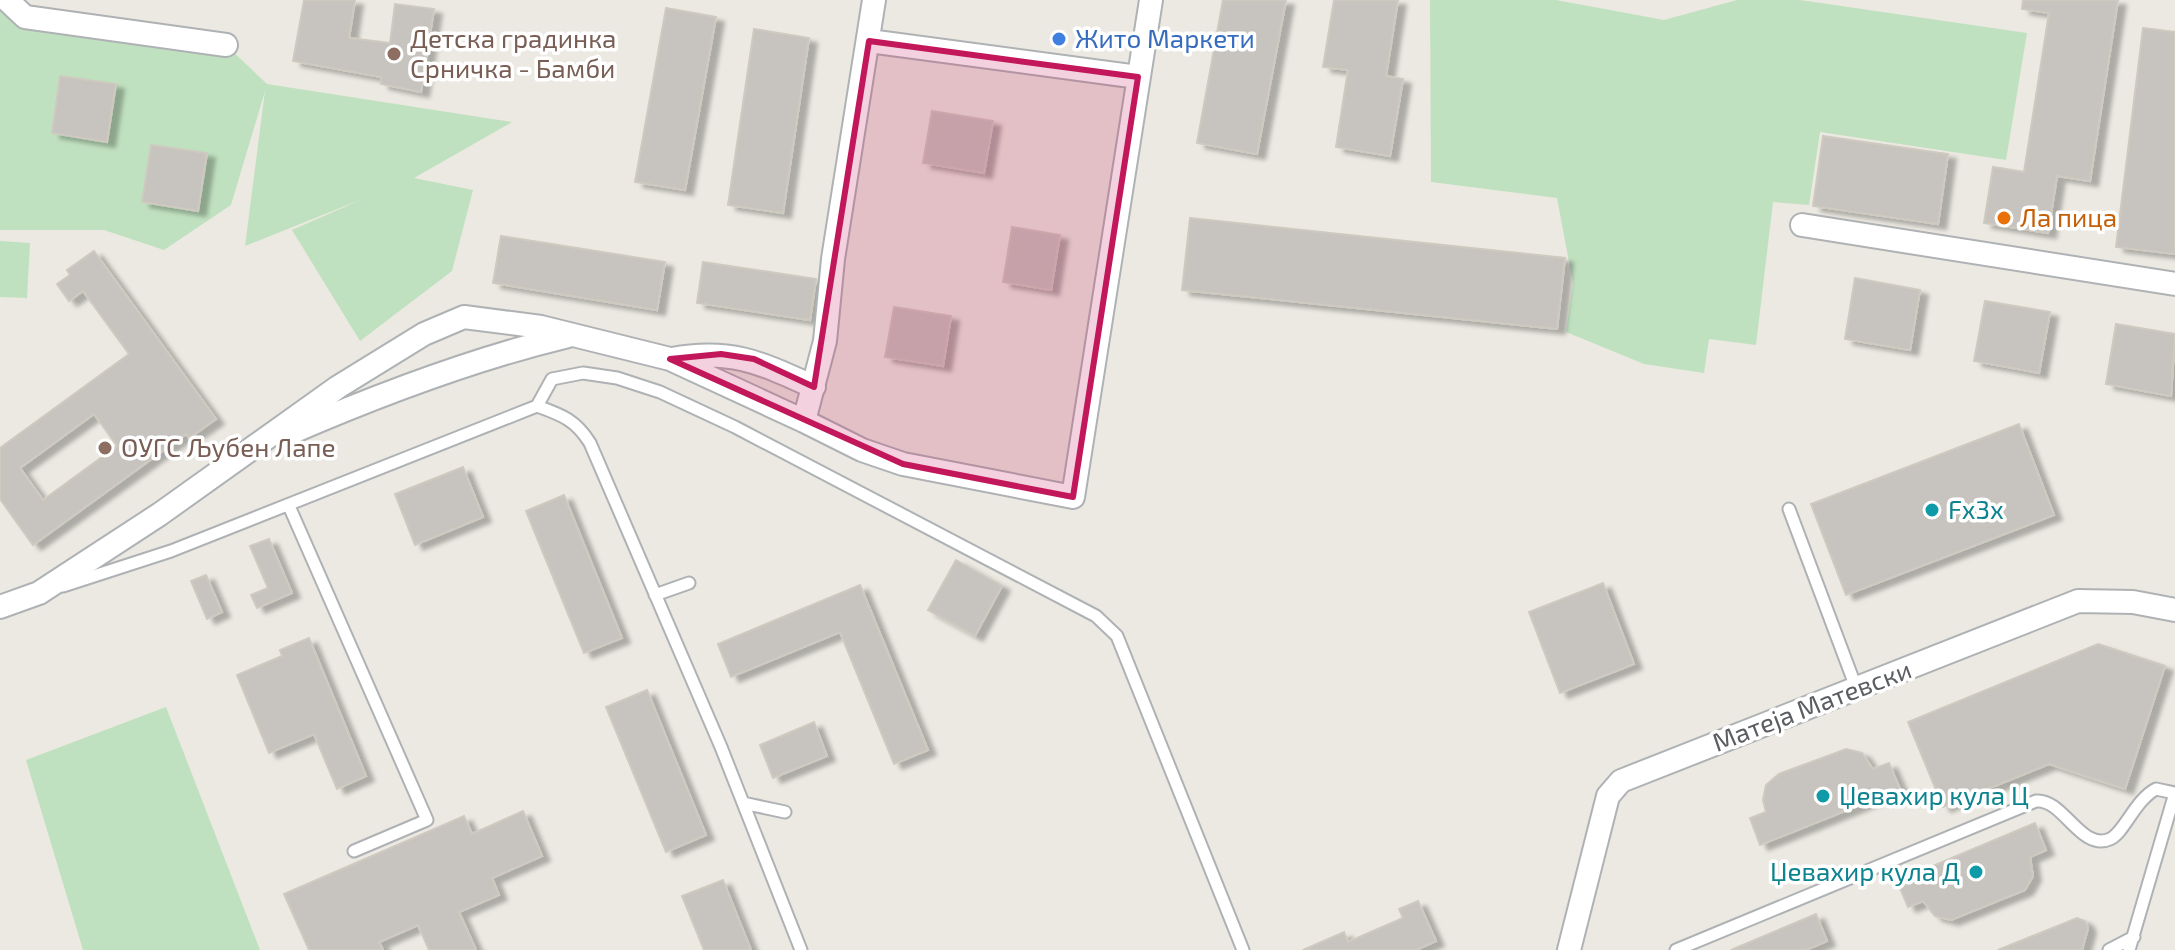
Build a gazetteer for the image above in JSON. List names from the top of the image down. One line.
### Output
{"streets":{"street":["Матеја Матевски"]},"places":["Жито Маркети","Детска градинка Срничка - Бамби","Ла пица","ОУГС Љубен Лапе","Fx3x","Џевахир кула Ц","Џевахир кула Д"]}
